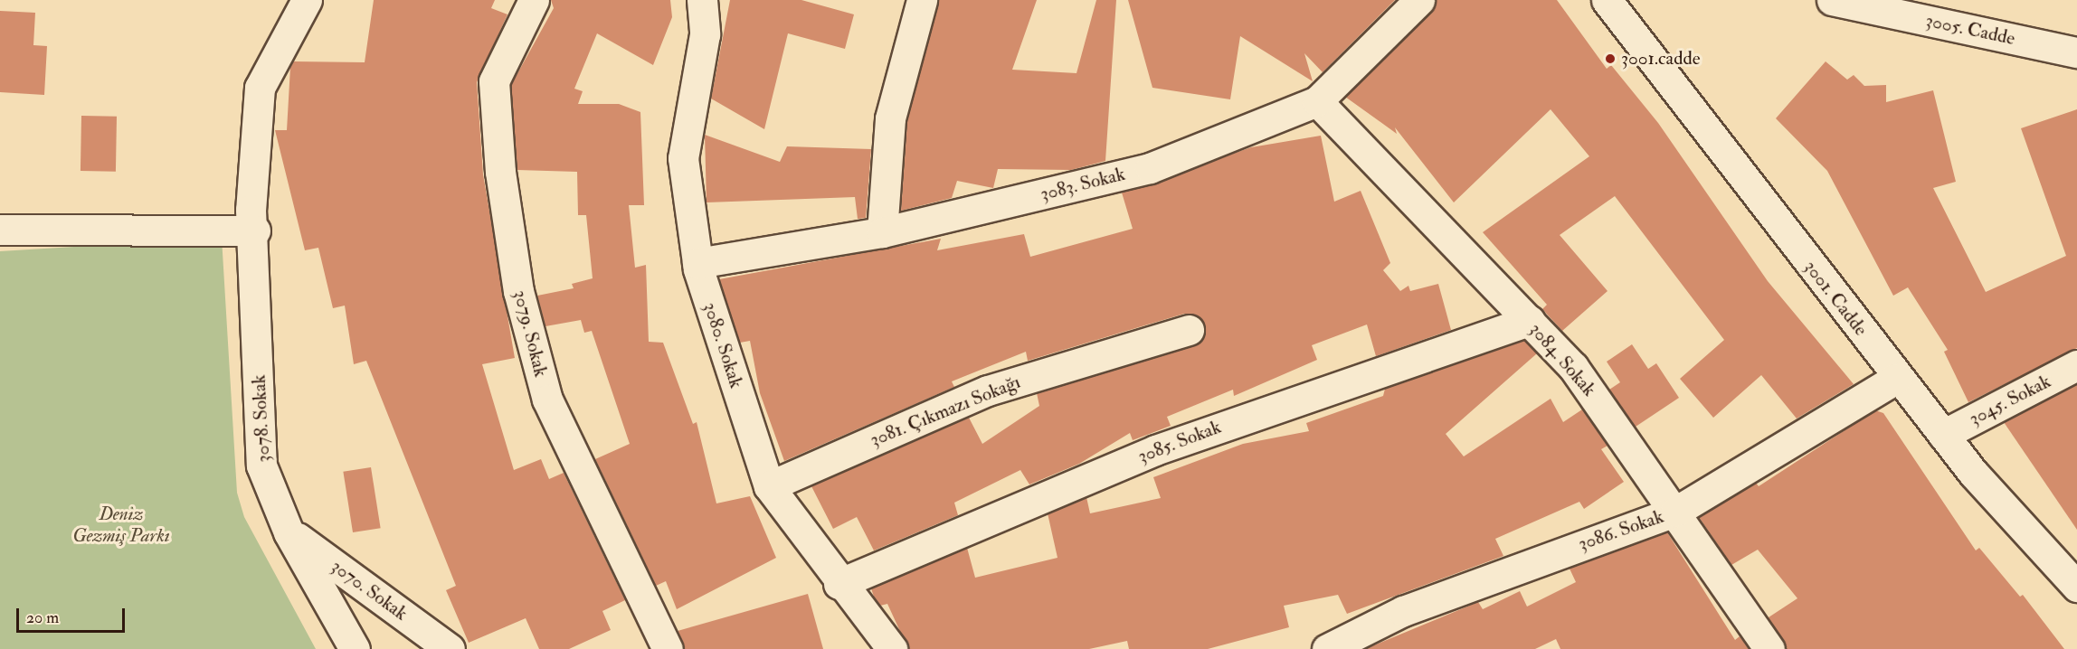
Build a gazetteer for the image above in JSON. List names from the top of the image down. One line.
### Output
{"streets":{"street":["3005. Cadde","3083. Sokak","3001. Cadde","3079. Sokak","3080. Sokak","3084. Sokak","3045. Sokak","3081. Çıkmazı Sokağı","3078. Sokak","3085. Sokak","3086. Sokak","3070. Sokak"]},"crossings":[["3083. Sokak","3080. Sokak"],["3083. Sokak","3084. Sokak"],["3001. Cadde","3045. Sokak"],["3001. Cadde","3086. Sokak"],["3080. Sokak","3081. Çıkmazı Sokağı"],["3080. Sokak","3085. Sokak"],["3084. Sokak","3085. Sokak"],["3084. Sokak","3086. Sokak"],["3078. Sokak","3070. Sokak"]],"parks":["Deniz Gezmiş Parkı"],"places":["3001.cadde"],"scale_bar":"20 m"}
